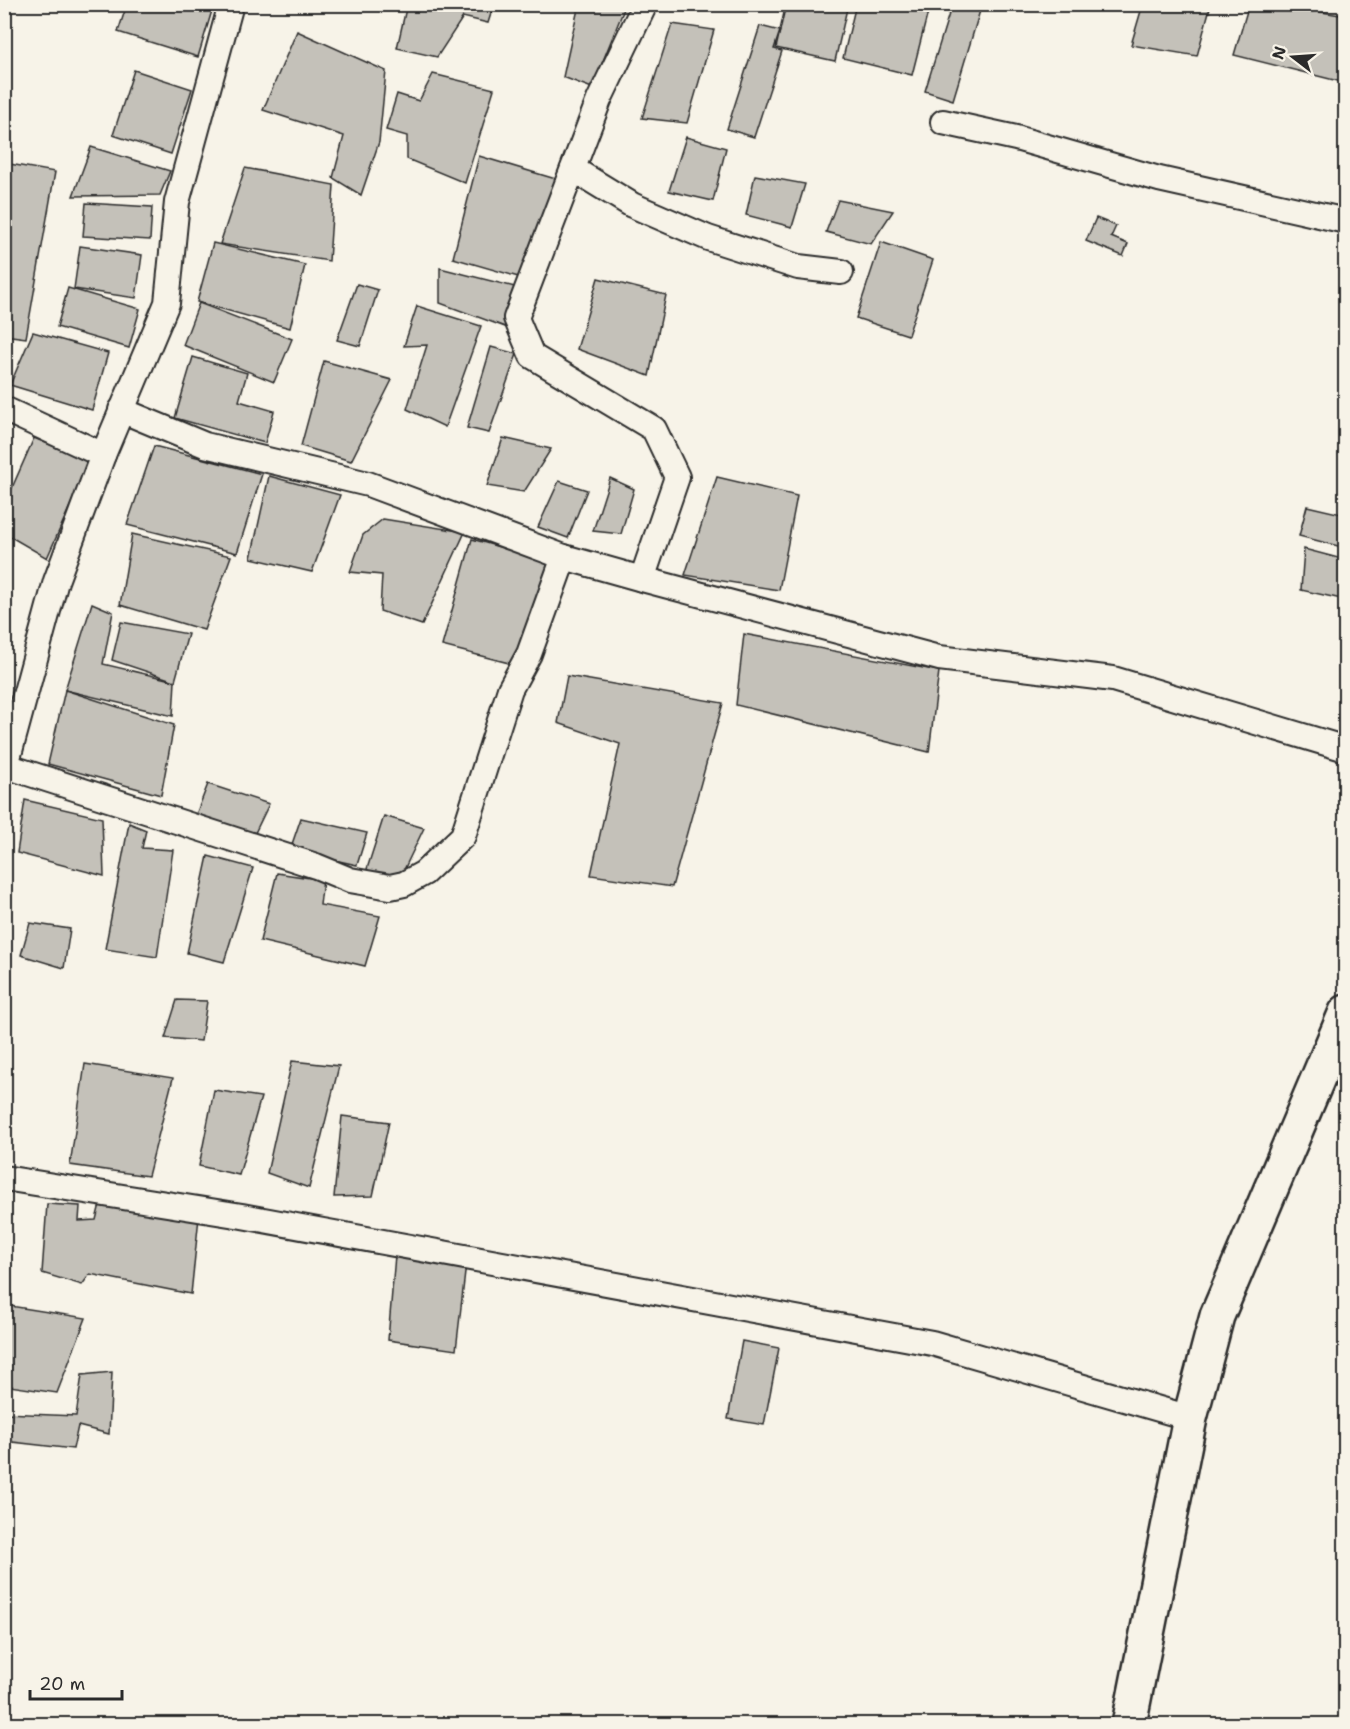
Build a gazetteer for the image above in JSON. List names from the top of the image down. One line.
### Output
{"scale_bar":"20 m","north":"left"}
